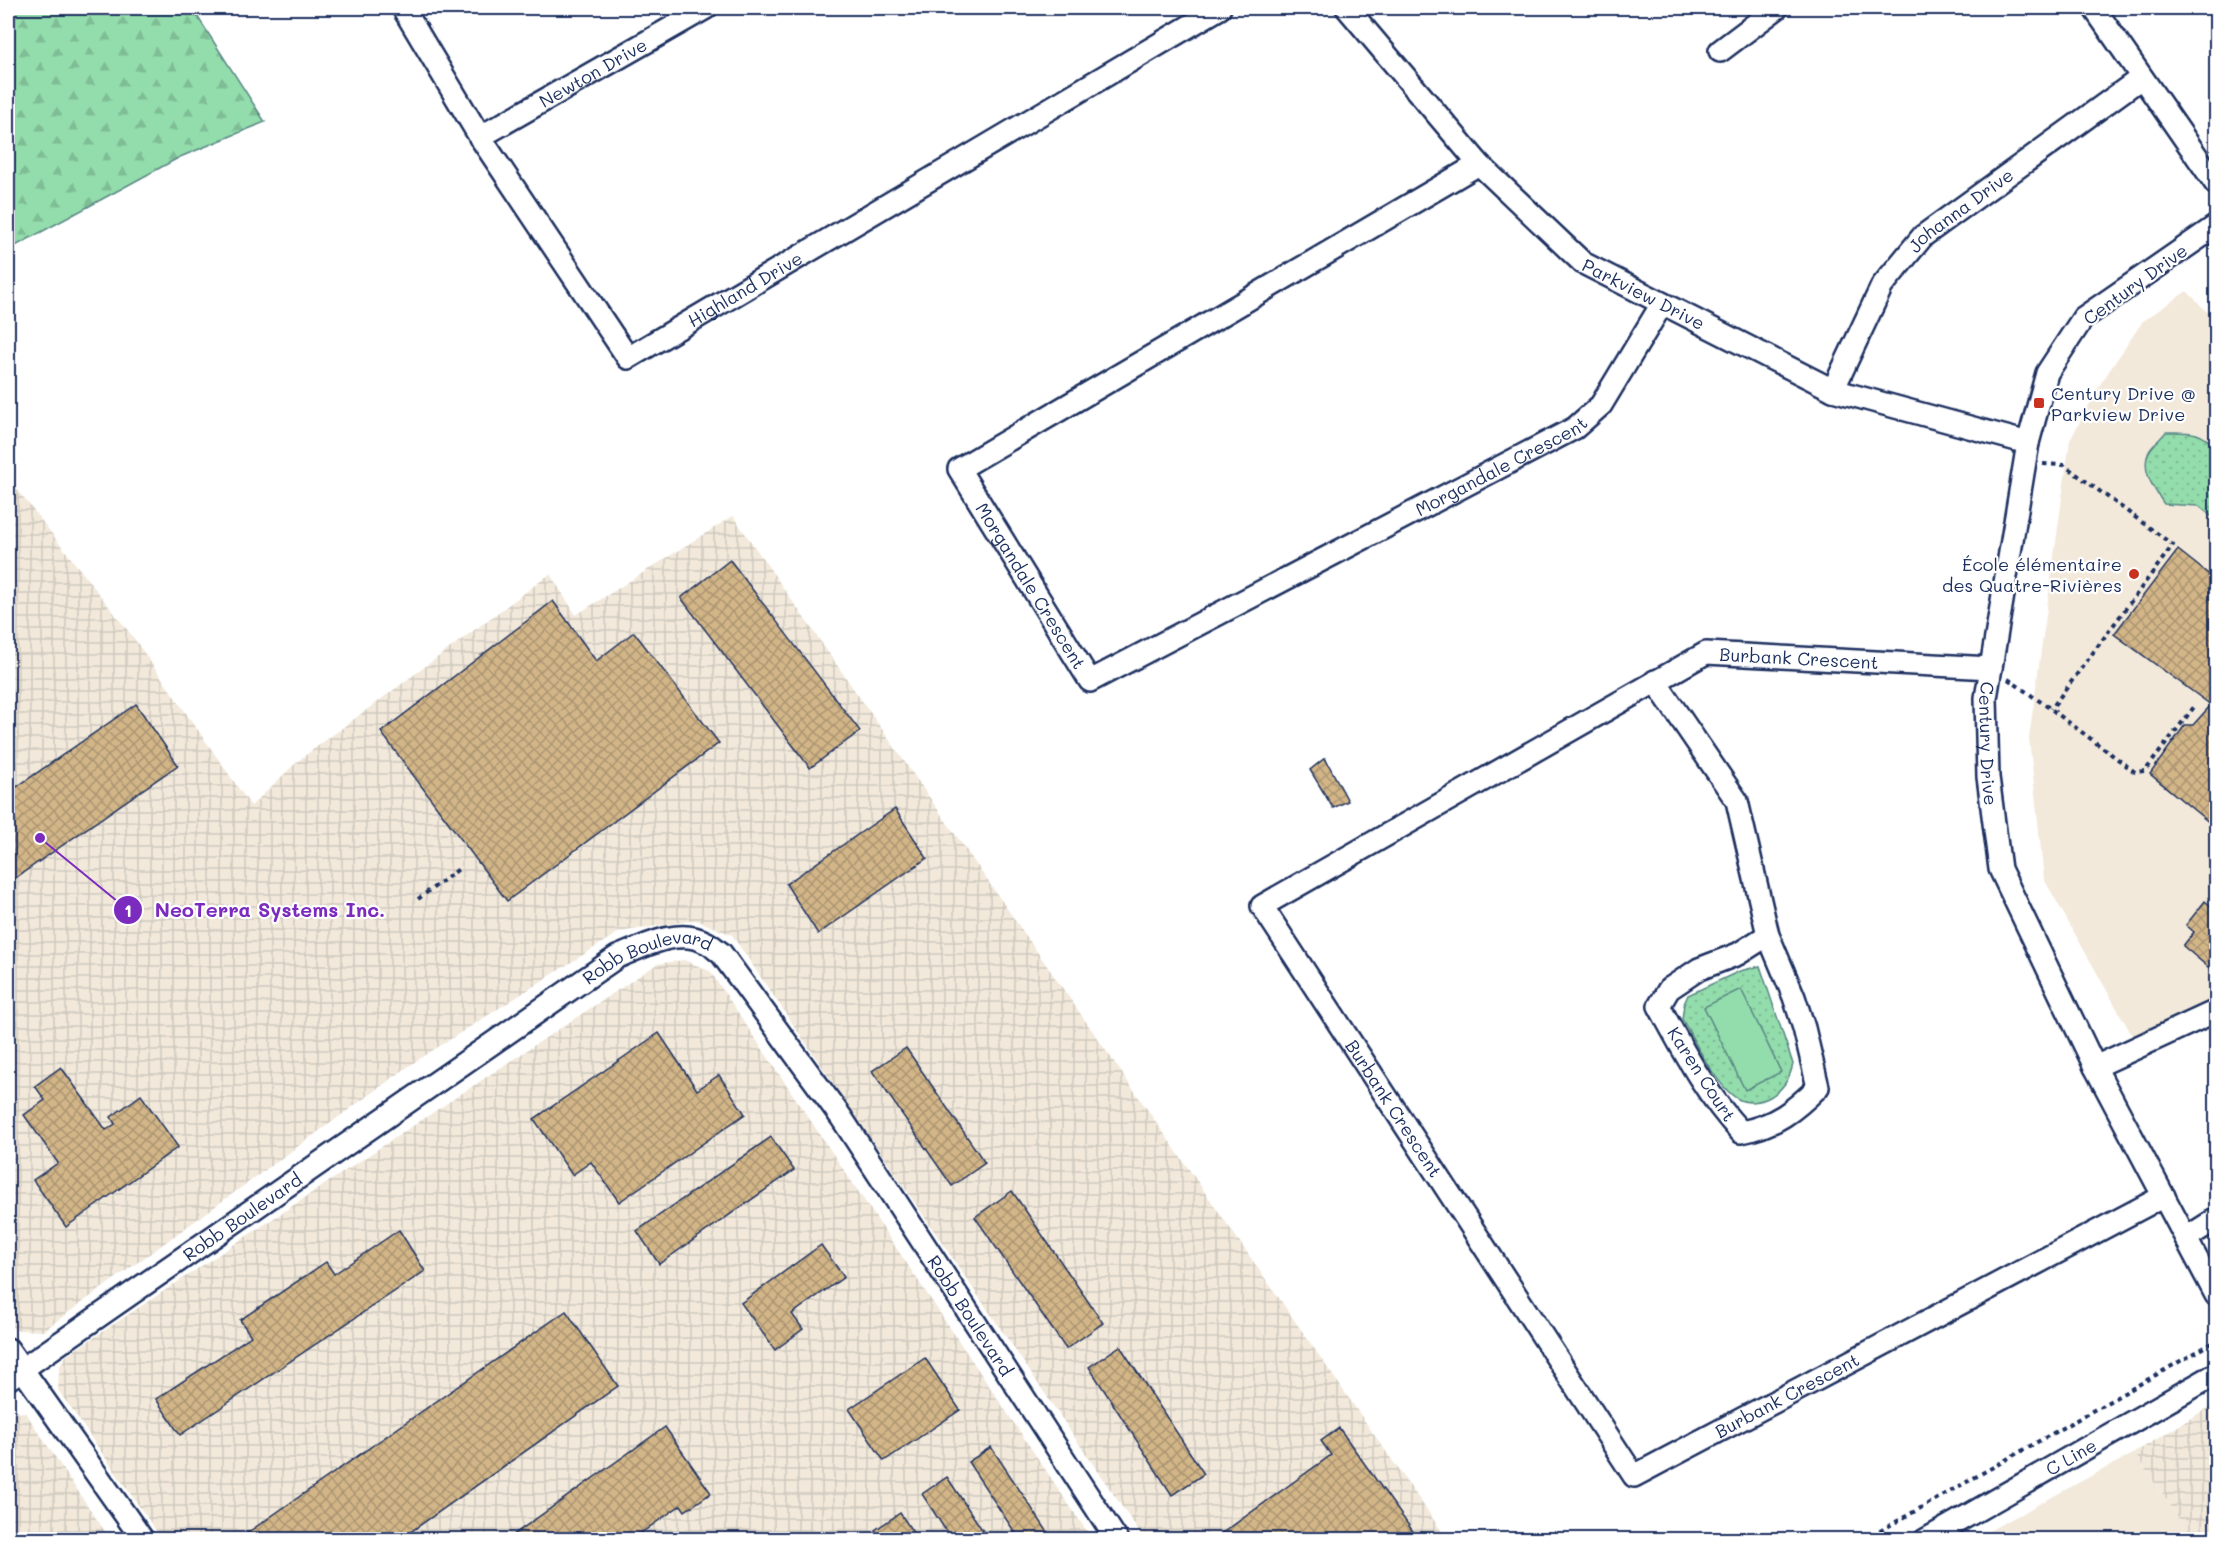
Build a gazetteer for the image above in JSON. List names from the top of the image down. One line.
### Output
{"streets":{"street":["Newton Drive","Johanna Drive","Century Drive","Highland Drive","Parkview Drive","Morgandale Crescent","Burbank Crescent","Robb Boulevard","Karen Court","C Line"]},"crossings":[["Newton Drive","Highland Drive"],["Johanna Drive","Parkview Drive"],["Century Drive","Parkview Drive"],["Century Drive","Burbank Crescent"],["Parkview Drive","Morgandale Crescent"],["Burbank Crescent","Karen Court"]],"places":{"transit":["Century Drive @ Parkview Drive"],"other":["École élémentaire des Quatre-Rivières","NeoTerra Systems Inc."]}}
